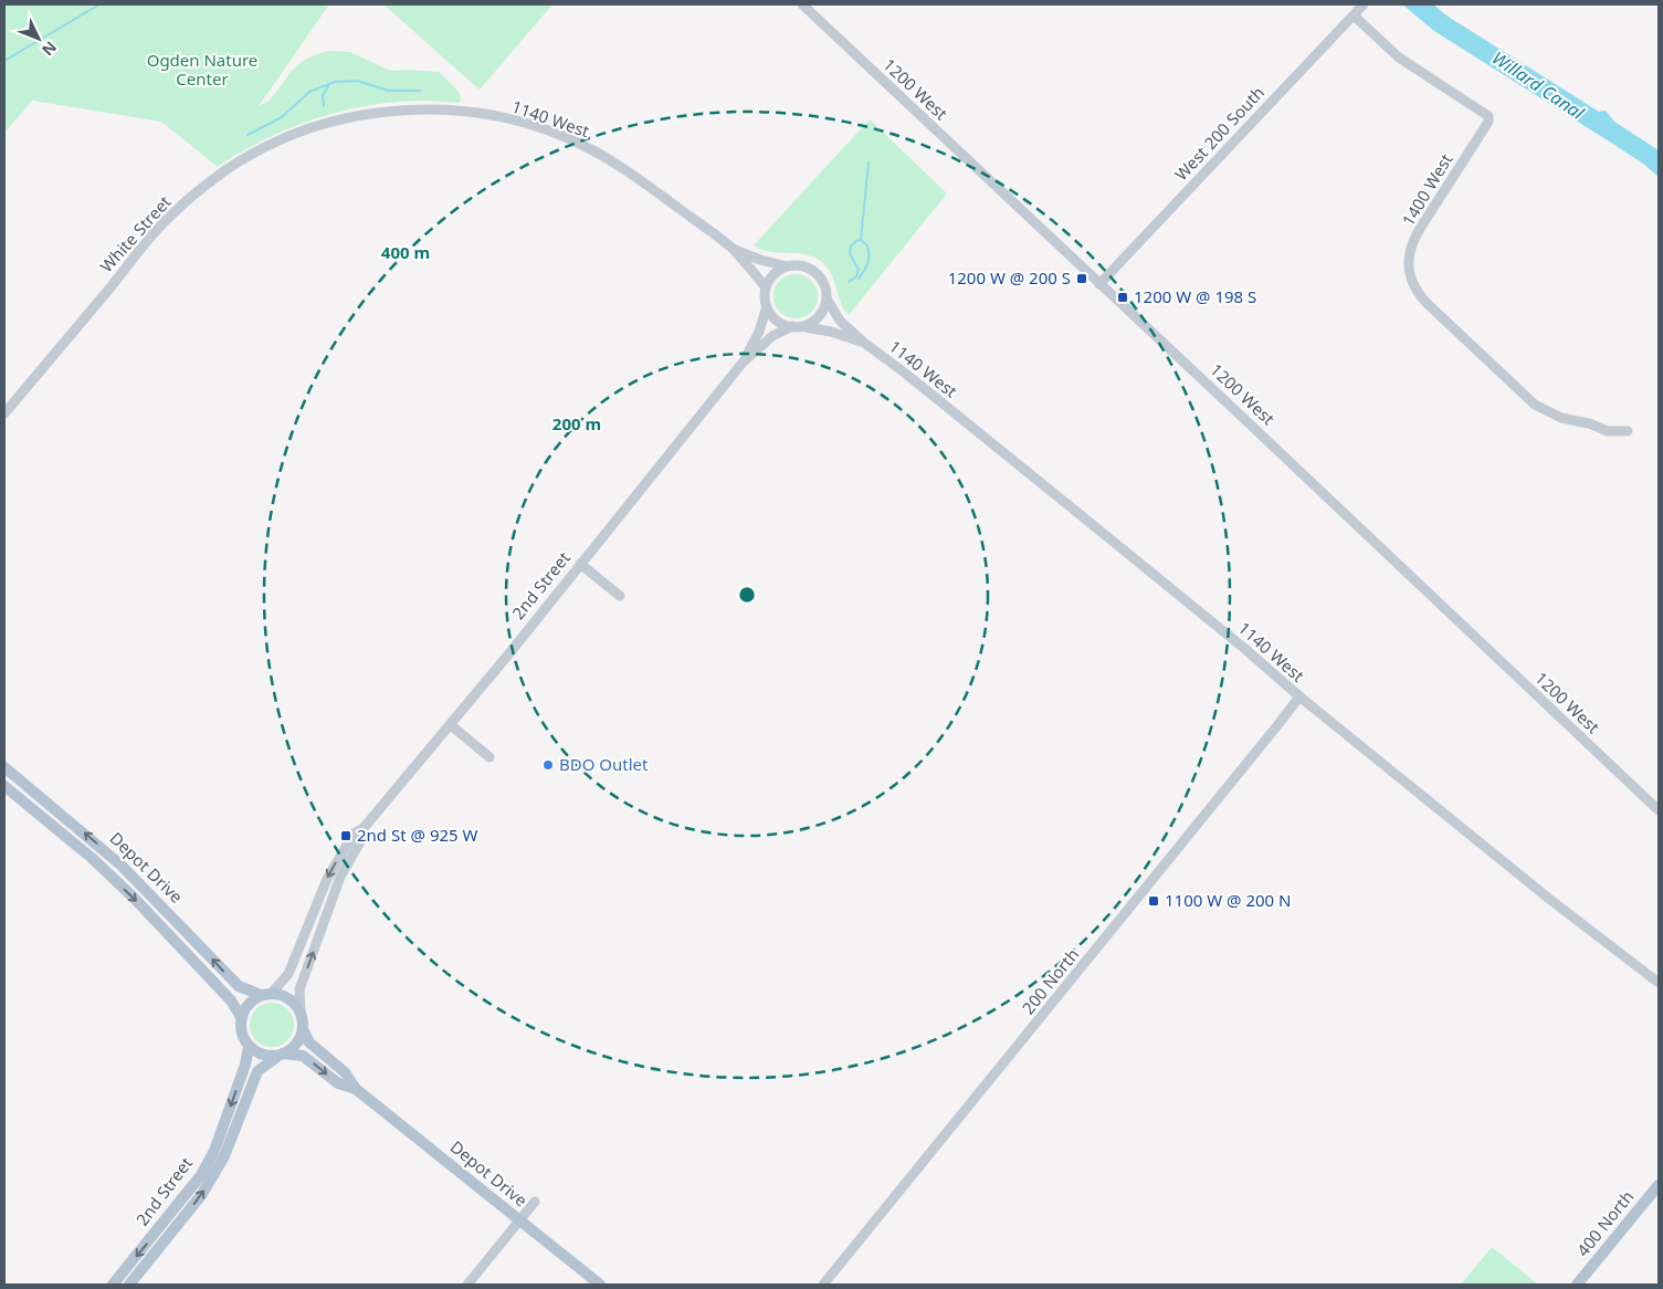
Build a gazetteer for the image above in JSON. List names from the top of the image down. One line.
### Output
{"streets":{"main road":["2nd Street","Depot Drive","400 North"],"street":["1200 West","1140 West","West 200 South","1400 West","White Street","200 North"]},"crossings":[["1200 West","West 200 South"],["1140 West","White Street"],["1140 West","2nd Street"],["1140 West","200 North"],["West 200 South","1400 West"],["2nd Street","Depot Drive"]],"water":["Willard Canal"],"parks":["Ogden Nature Center"],"places":{"transit":["1200 W @ 200 S","1200 W @ 198 S","2nd St @ 925 W","1100 W @ 200 N"],"other":["BDO Outlet"]},"north":"bottom right","rings":["400 m","200 m"]}
